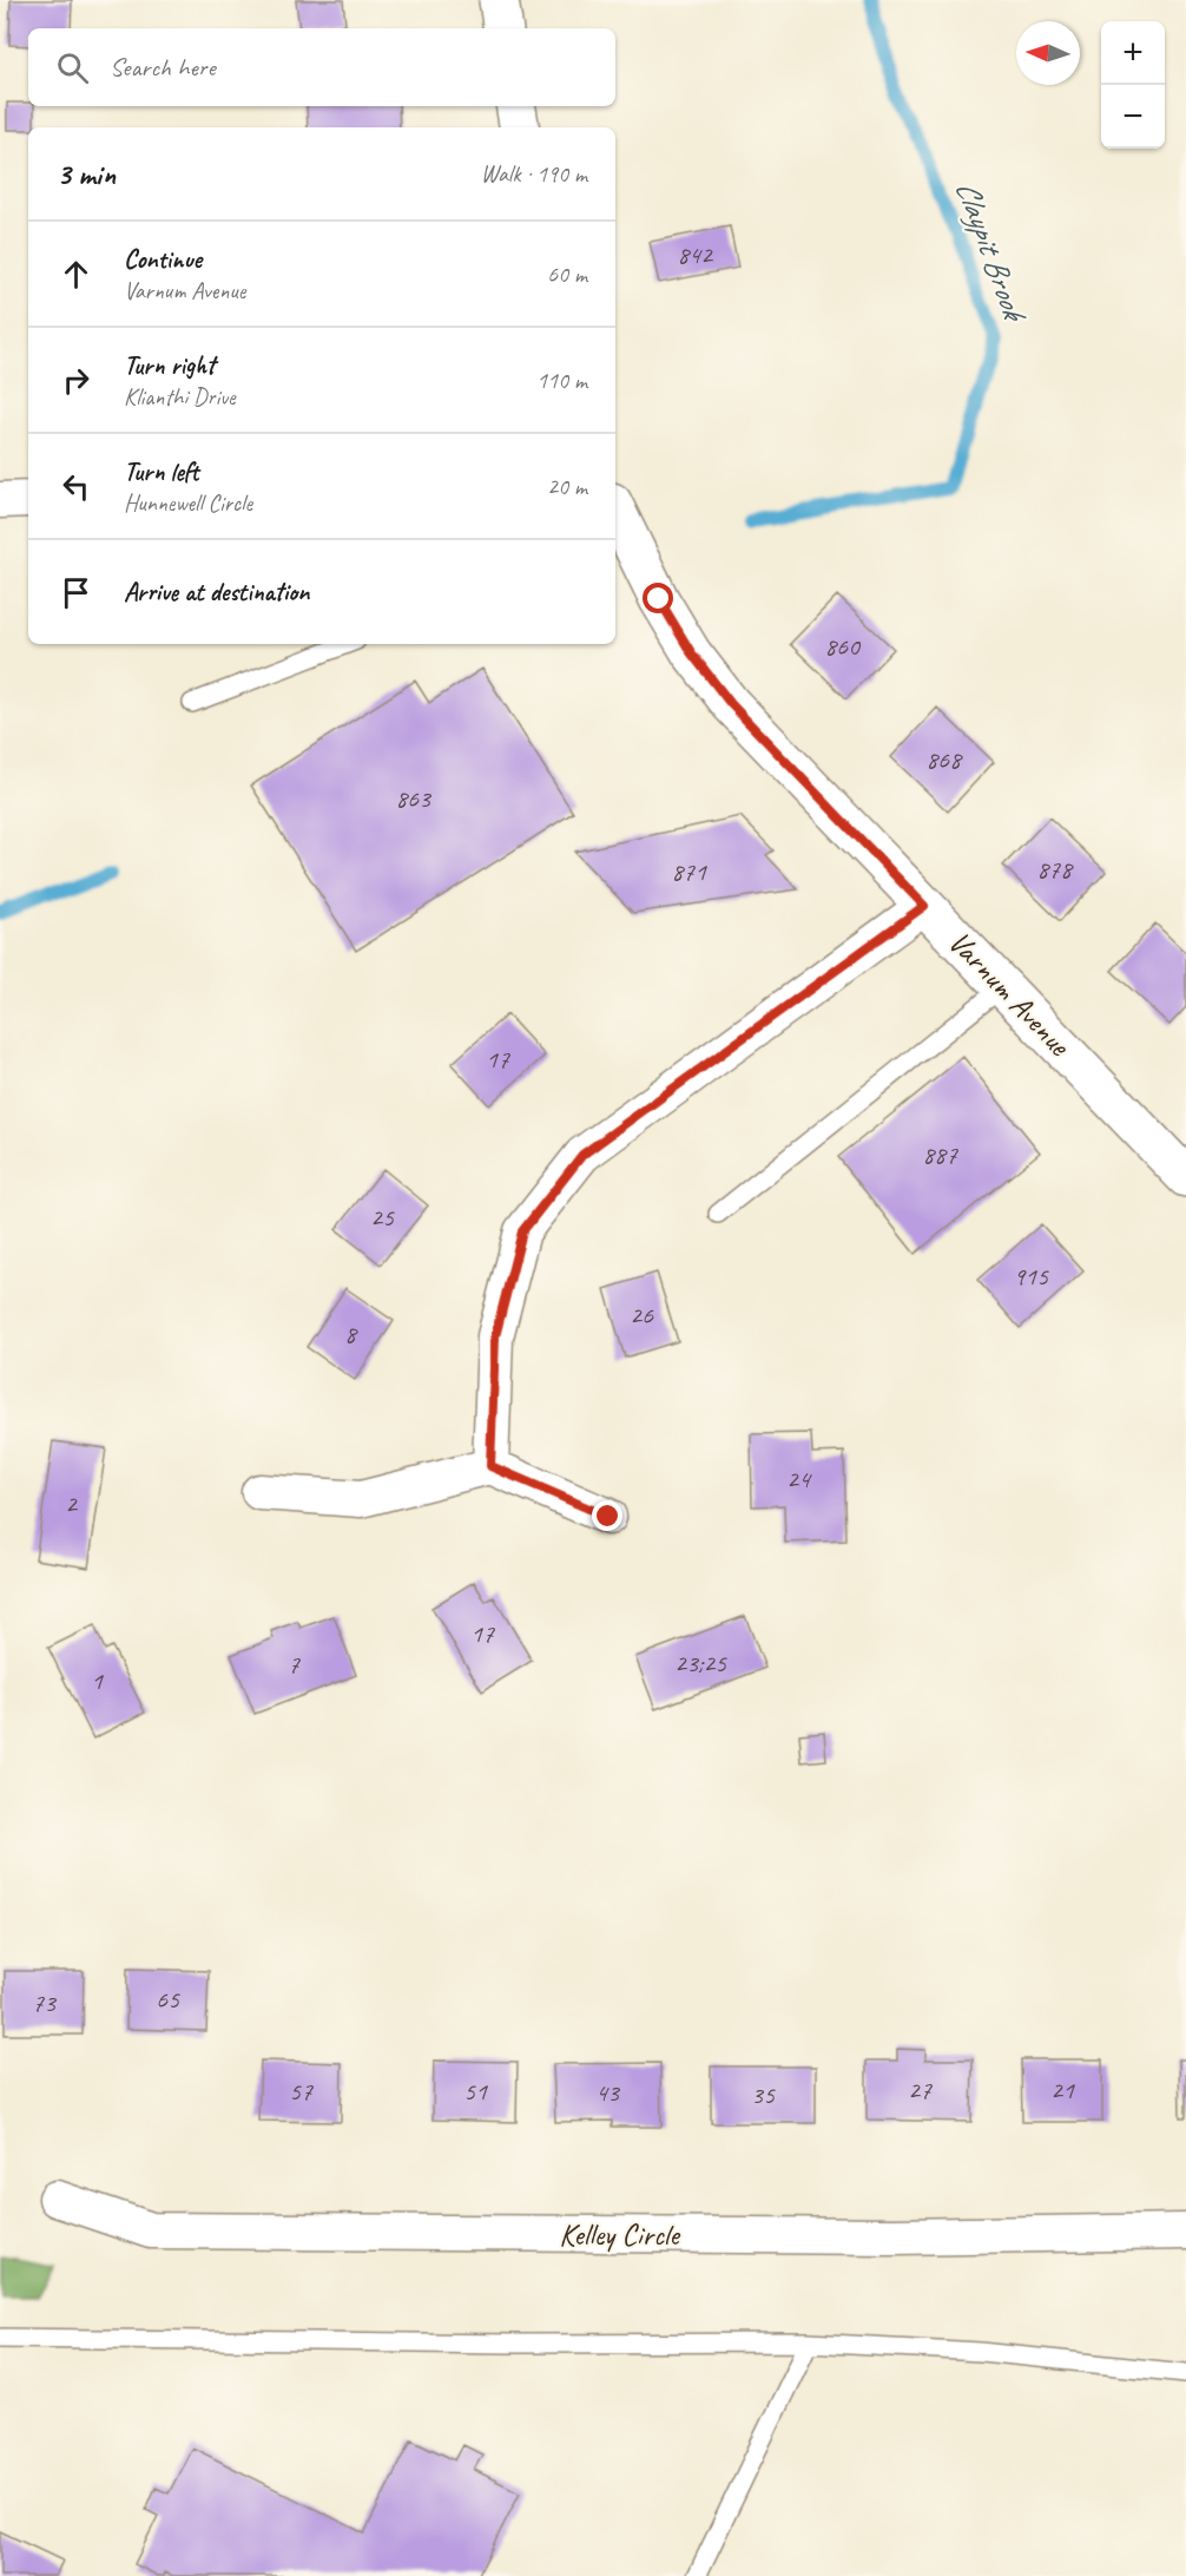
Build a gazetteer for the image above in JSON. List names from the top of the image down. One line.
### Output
{"streets":{"main road":["Varnum Avenue"],"street":["Kelley Circle"]},"water":["Claypit Brook"],"house_numbers":["842","860","868","863","878","871","17","887","25","915","26","8","24","2","17","23;25","7","1","65","73","27","21","57","51","43","35"],"north":"left","page":{"map_buttons":["+","−"],"search":"Search here","heading":["3 min","Walk · 190 m"],"list":[["Continue","Varnum Avenue","60 m"],["Turn right","Klianthi Drive","110 m"],["Turn left","Hunnewell Circle","20 m"],"Arrive at destination"]}}
